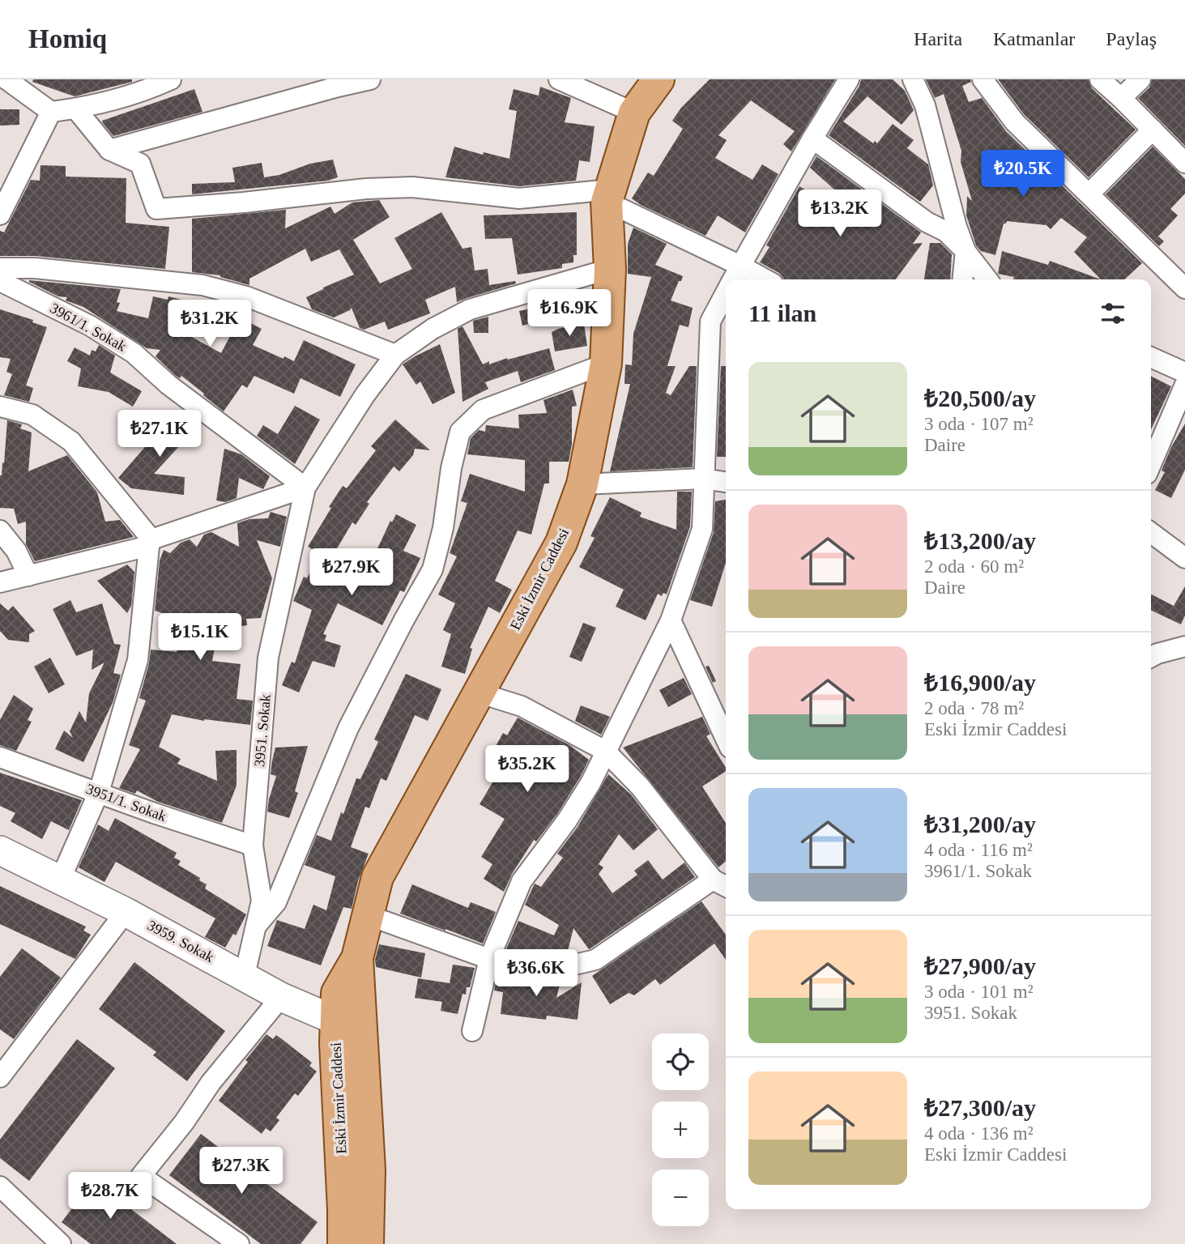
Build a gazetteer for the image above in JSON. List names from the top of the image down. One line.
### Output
{"streets":{"main road":["Eski İzmir Caddesi"],"street":["3961/1. Sokak","3951. Sokak","3951/1. Sokak","3959. Sokak"]},"crossings":[["3961/1. Sokak","3951. Sokak"],["Eski İzmir Caddesi","3959. Sokak"],["3951. Sokak","3951/1. Sokak"],["3951. Sokak","3959. Sokak"]],"page":{"header":"Homiq","nav":["Harita","Katmanlar","Paylaş"],"price":["₺20.5K","₺13.2K","₺16.9K","₺31.2K","₺27.1K","₺27.9K","₺15.1K","₺35.2K","₺36.6K","₺27.3K","₺28.7K"],"heading":"11 ilan","list":[{"name":"₺20,500/ay","note":"3 oda · 107 m² · Daire"},{"name":"₺13,200/ay","note":"2 oda · 60 m² · Daire"},{"name":"₺16,900/ay","note":"2 oda · 78 m² · Eski İzmir Caddesi"},{"name":"₺31,200/ay","note":"4 oda · 116 m² · 3961/1. Sokak"},{"name":"₺27,900/ay","note":"3 oda · 101 m² · 3951. Sokak"},{"name":"₺27,300/ay","note":"4 oda · 136 m² · Eski İzmir Caddesi"}],"map_buttons":["+","−"]}}
